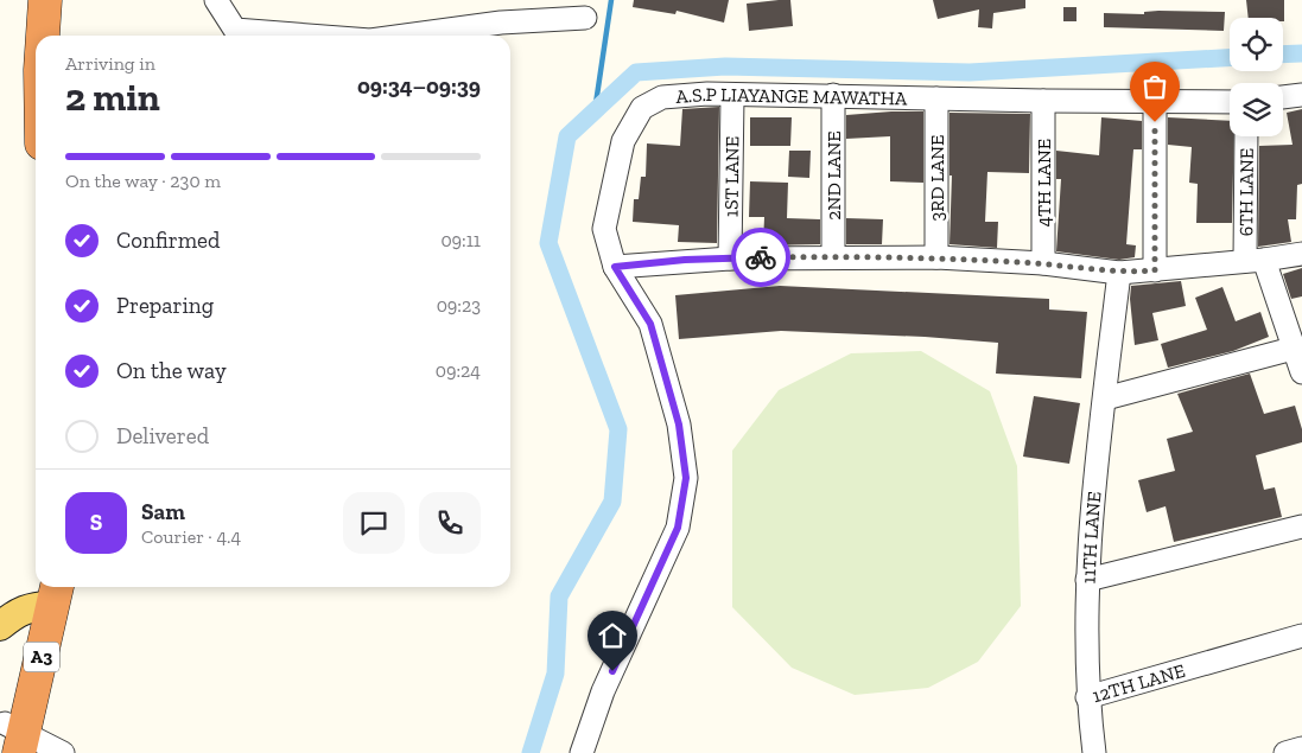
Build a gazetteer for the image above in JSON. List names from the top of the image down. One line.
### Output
{"streets":{"highway":["A3"],"street":["A.S.P LIAYANGE MAWATHA","2ND LANE","1ST LANE","3RD LANE","4TH LANE","6TH LANE","11TH LANE","12TH LANE"]},"crossings":[["A.S.P LIAYANGE MAWATHA","2ND LANE"],["A.S.P LIAYANGE MAWATHA","1ST LANE"],["A.S.P LIAYANGE MAWATHA","3RD LANE"],["A.S.P LIAYANGE MAWATHA","4TH LANE"],["11TH LANE","12TH LANE"]],"page":{"heading":["2 min","Arriving in","09:34–09:39"],"panel":["Sam","Courier · 4.4"],"bar":"On the way · 230 m","list":[["Confirmed","09:11"],["Preparing","09:23"],["On the way","09:24"],"Delivered"],"round":"S"}}
